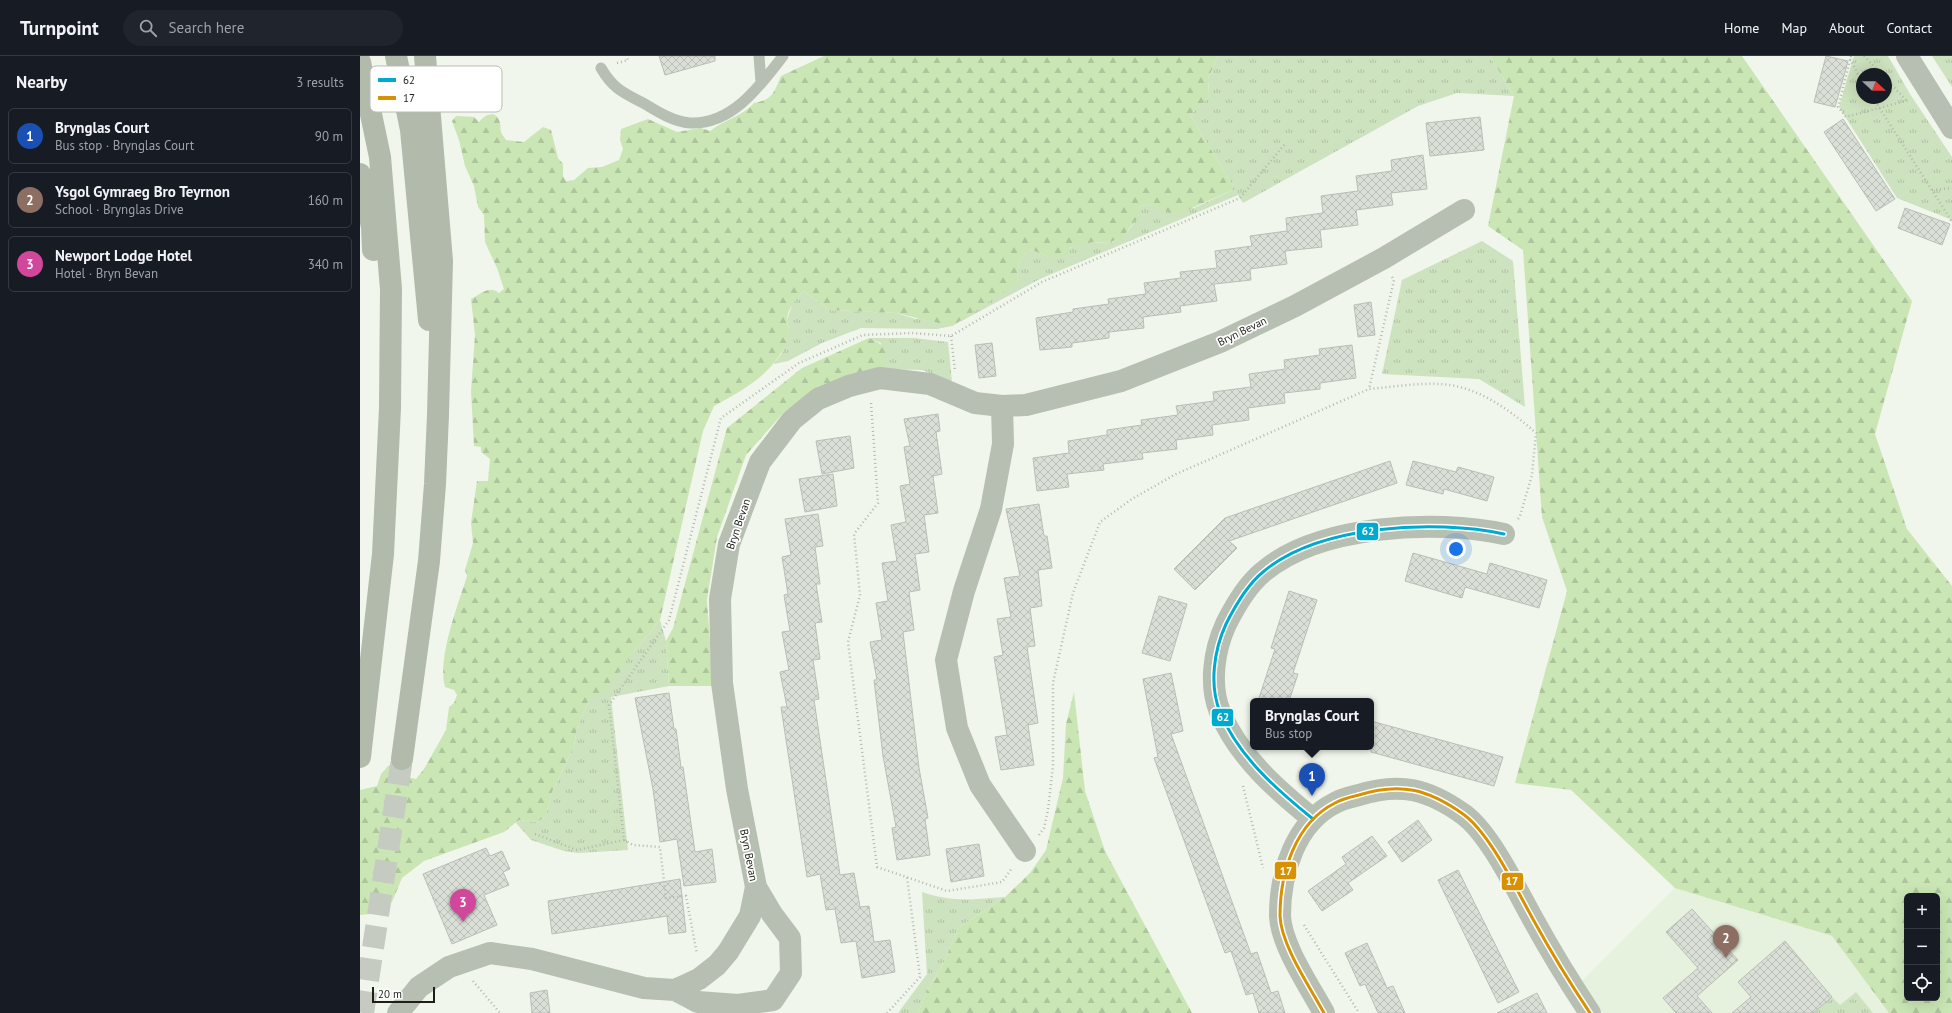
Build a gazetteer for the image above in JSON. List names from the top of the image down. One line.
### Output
{"streets":{"street":["Bryn Bevan"]},"lines":["transit line 62","transit line 17"],"legend":["62","17"],"scale_bar":"20 m","north":"right","page":{"header":"Turnpoint","search":"Search here","nav":["Home","Map","About","Contact"],"heading":["Nearby","3 results"],"list":[{"mark":"1","name":"Brynglas Court","note":"Bus stop · Brynglas Court","value":"90 m"},{"mark":"2","name":"Ysgol Gymraeg Bro Teyrnon","note":"School · Brynglas Drive","value":"160 m"},{"mark":"3","name":"Newport Lodge Hotel","note":"Hotel · Bryn Bevan","value":"340 m"}],"popup":["Brynglas Court","Bus stop"],"pins":["1","3","2"],"map_buttons":["+","−"],"scale":"20 m"}}
